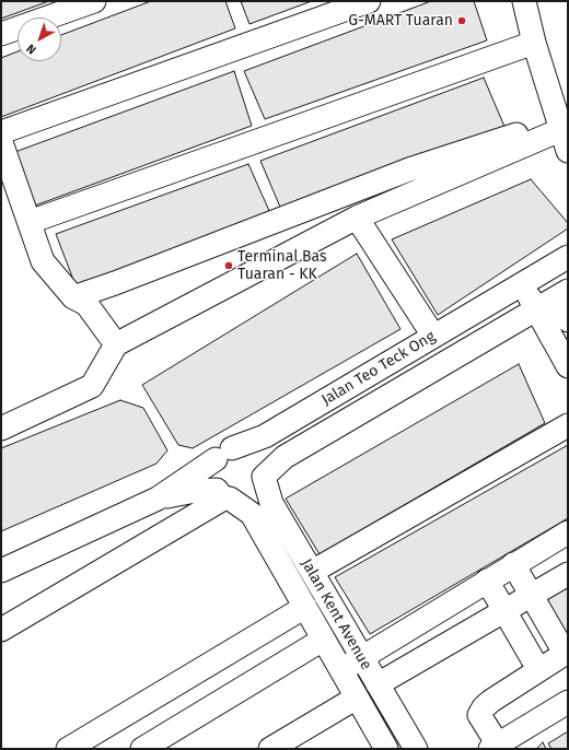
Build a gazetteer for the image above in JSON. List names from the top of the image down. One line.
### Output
{"streets":{"street":["Jalan Teo Teck Ong","Jalan Kent Avenue"]},"crossings":[["Jalan Teo Teck Ong","Jalan Kent Avenue"]],"places":["G-MART Tuaran","Terminal Bas Tuaran - KK"],"north":"bottom left"}
